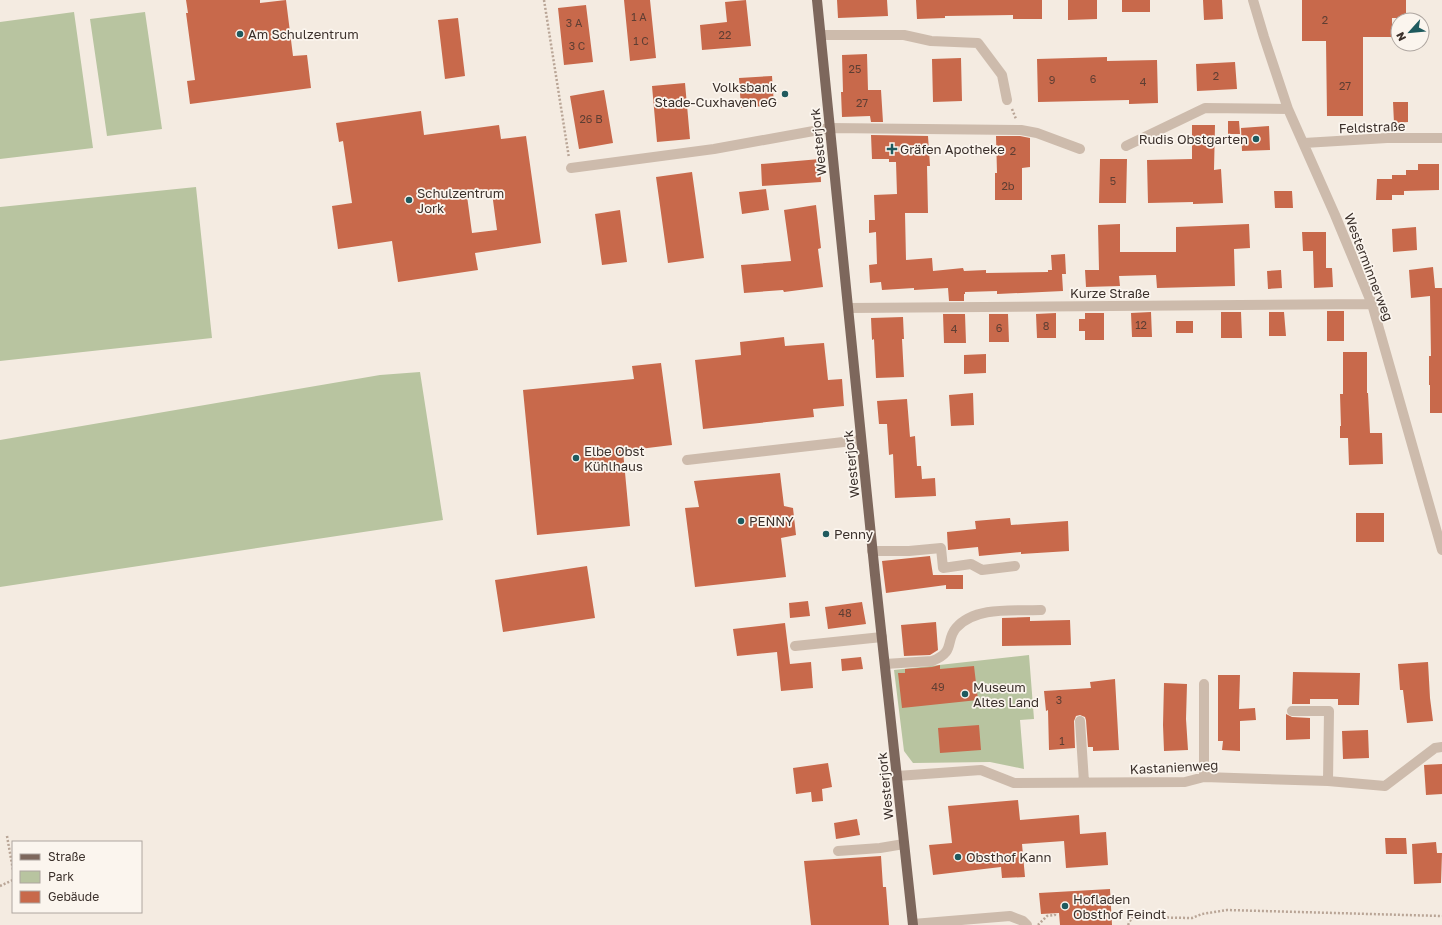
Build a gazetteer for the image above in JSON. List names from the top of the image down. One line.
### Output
{"streets":{"main road":["Westerjork"],"street":["Feldstraße","Westerminnerweg","Kurze Straße","Kastanienweg"]},"crossings":[["Feldstraße","Westerminnerweg"],["Westerjork","Kurze Straße"],["Westerjork","Kastanienweg"],["Westerminnerweg","Kurze Straße"]],"places":{"other":["Am Schulzentrum","Volksbank Stade-Cuxhaven eG","Rudis Obstgarten","Schulzentrum Jork","Elbe Obst Kühlhaus","PENNY","Penny","Museum Altes Land","Obsthof Kann","Hofladen Obsthof Feindt"],"health":["Gräfen Apotheke"]},"house_numbers":["1 A","2","3 A","22","1 C","3 C","25","2","6","9","4","27","27","26 B","2","5","2b","12","8","6","4","48","49","3","1"],"legend":["Straße","Park","Gebäude"],"north":"bottom left"}
